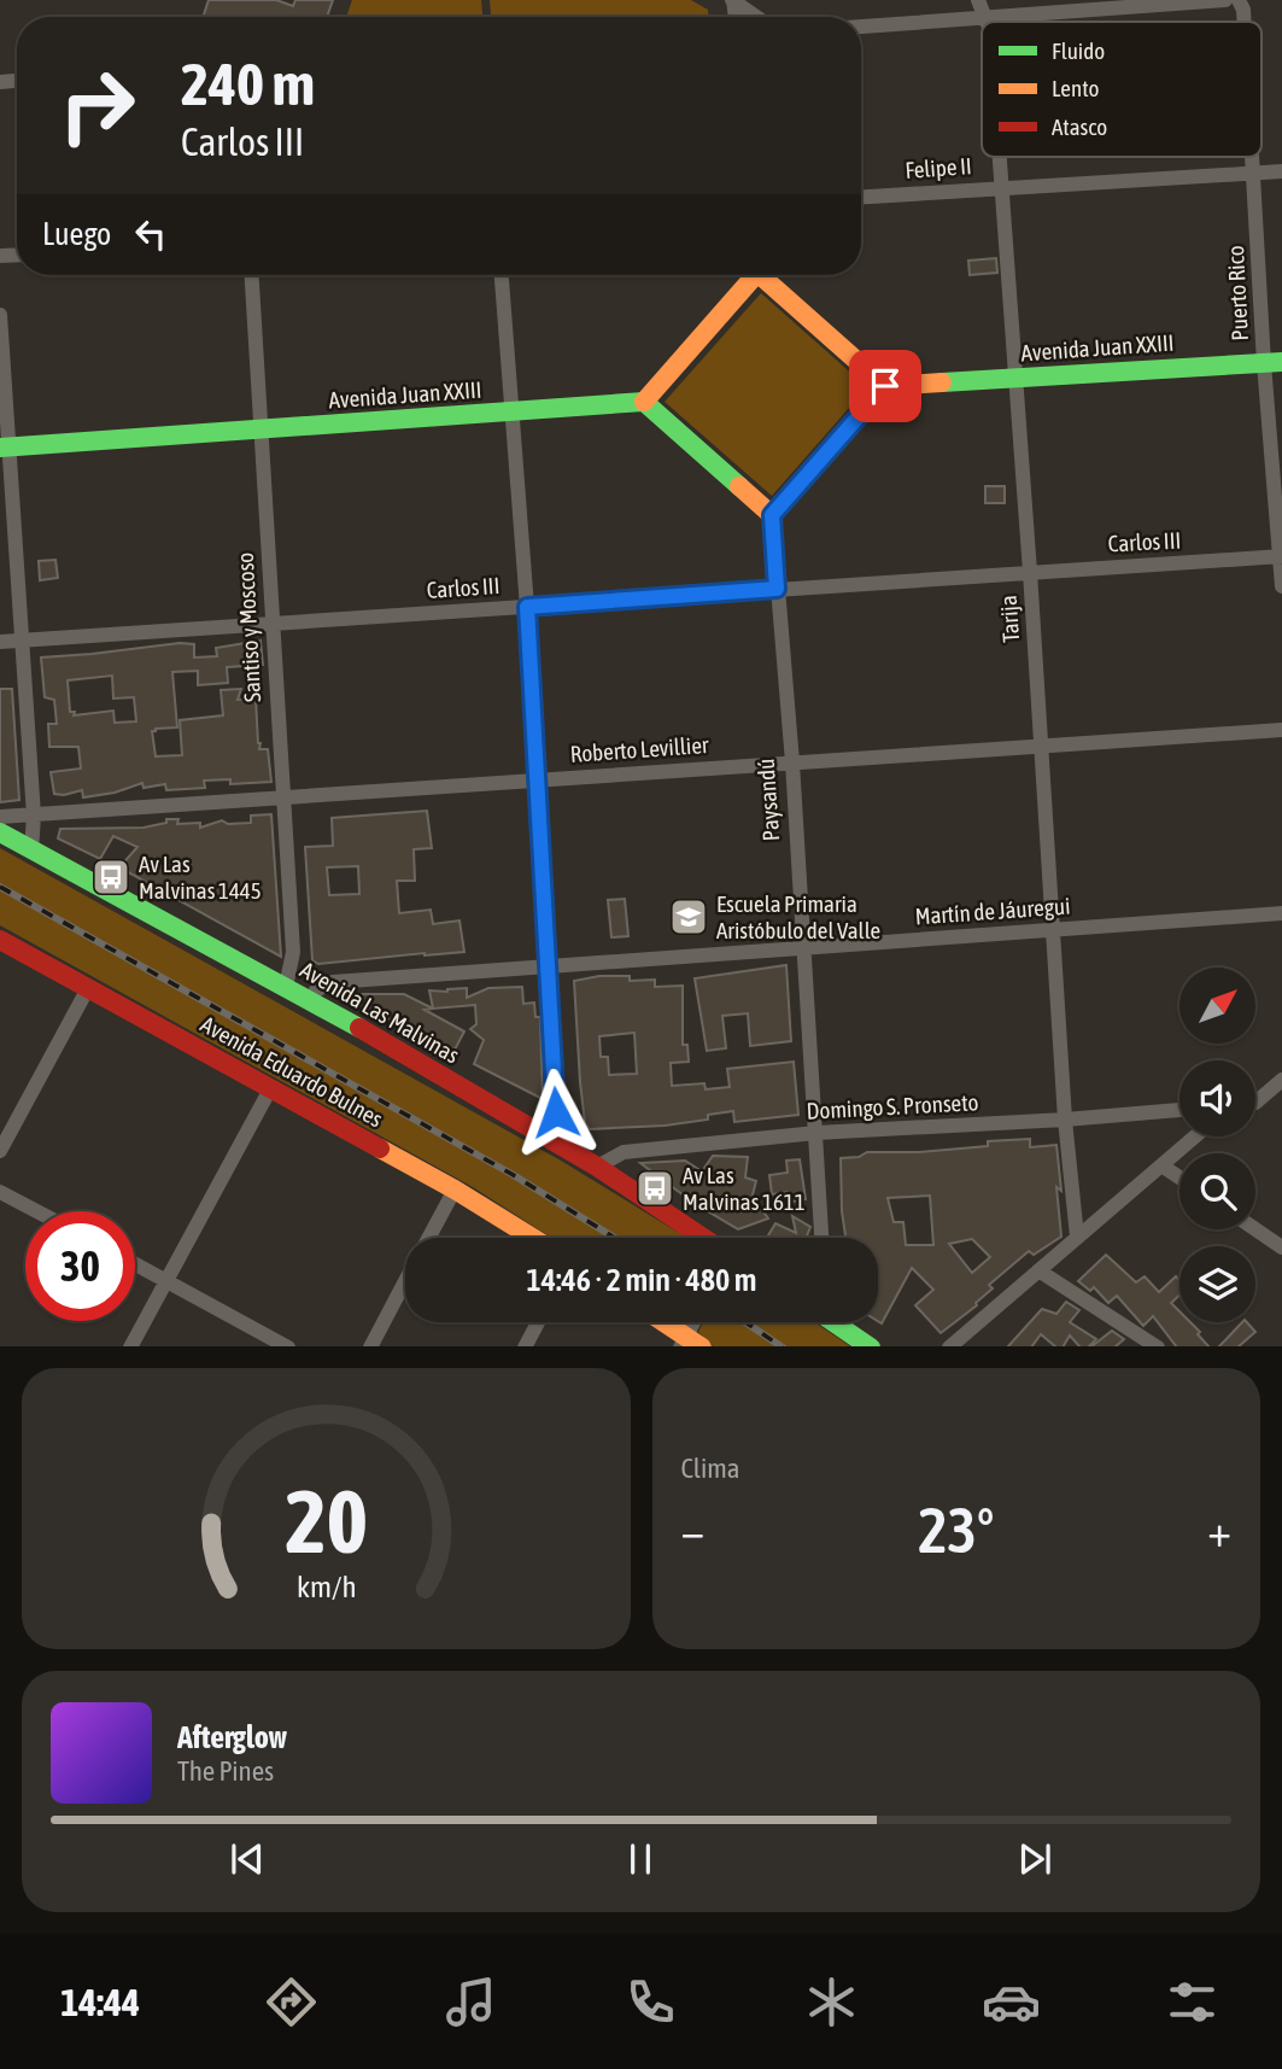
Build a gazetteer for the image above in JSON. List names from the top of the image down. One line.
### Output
{"streets":{"main road":["Avenida Juan XXIII","Avenida Las Malvinas","Avenida Eduardo Bulnes"],"street":["Felipe II","Puerto Rico","Carlos III","Tarija","Santiso y Moscoso","Roberto Levillier","Paysandú","Martín de Jáuregui","Domingo S. Pronseto"]},"crossings":[["Felipe II","Puerto Rico"],["Felipe II","Tarija"],["Puerto Rico","Avenida Juan XXIII"],["Puerto Rico","Carlos III"],["Avenida Juan XXIII","Tarija"],["Avenida Juan XXIII","Santiso y Moscoso"],["Carlos III","Tarija"],["Carlos III","Santiso y Moscoso"],["Carlos III","Paysandú"],["Tarija","Roberto Levillier"],["Tarija","Martín de Jáuregui"],["Tarija","Domingo S. Pronseto"],["Santiso y Moscoso","Roberto Levillier"],["Santiso y Moscoso","Avenida Las Malvinas"],["Roberto Levillier","Paysandú"],["Paysandú","Martín de Jáuregui"],["Paysandú","Domingo S. Pronseto"],["Martín de Jáuregui","Avenida Las Malvinas"],["Avenida Las Malvinas","Domingo S. Pronseto"]],"places":{"bus stop":["Av Las Malvinas 1445","Av Las Malvinas 1611"],"school or university":["Escuela Primaria Aristóbulo del Valle"]},"legend":["Fluido","Lento","Atasco"],"north":"top right","page":{"turn":["240 m","Carlos III"],"then":"Luego","limit":"30","trip":"14:46 · 2 min · 480 m","tile":"Clima","heat":["−","23°","+"],"song":["Afterglow","The Pines"],"tabs":"14:44","gauge":["20","km/h"]}}
